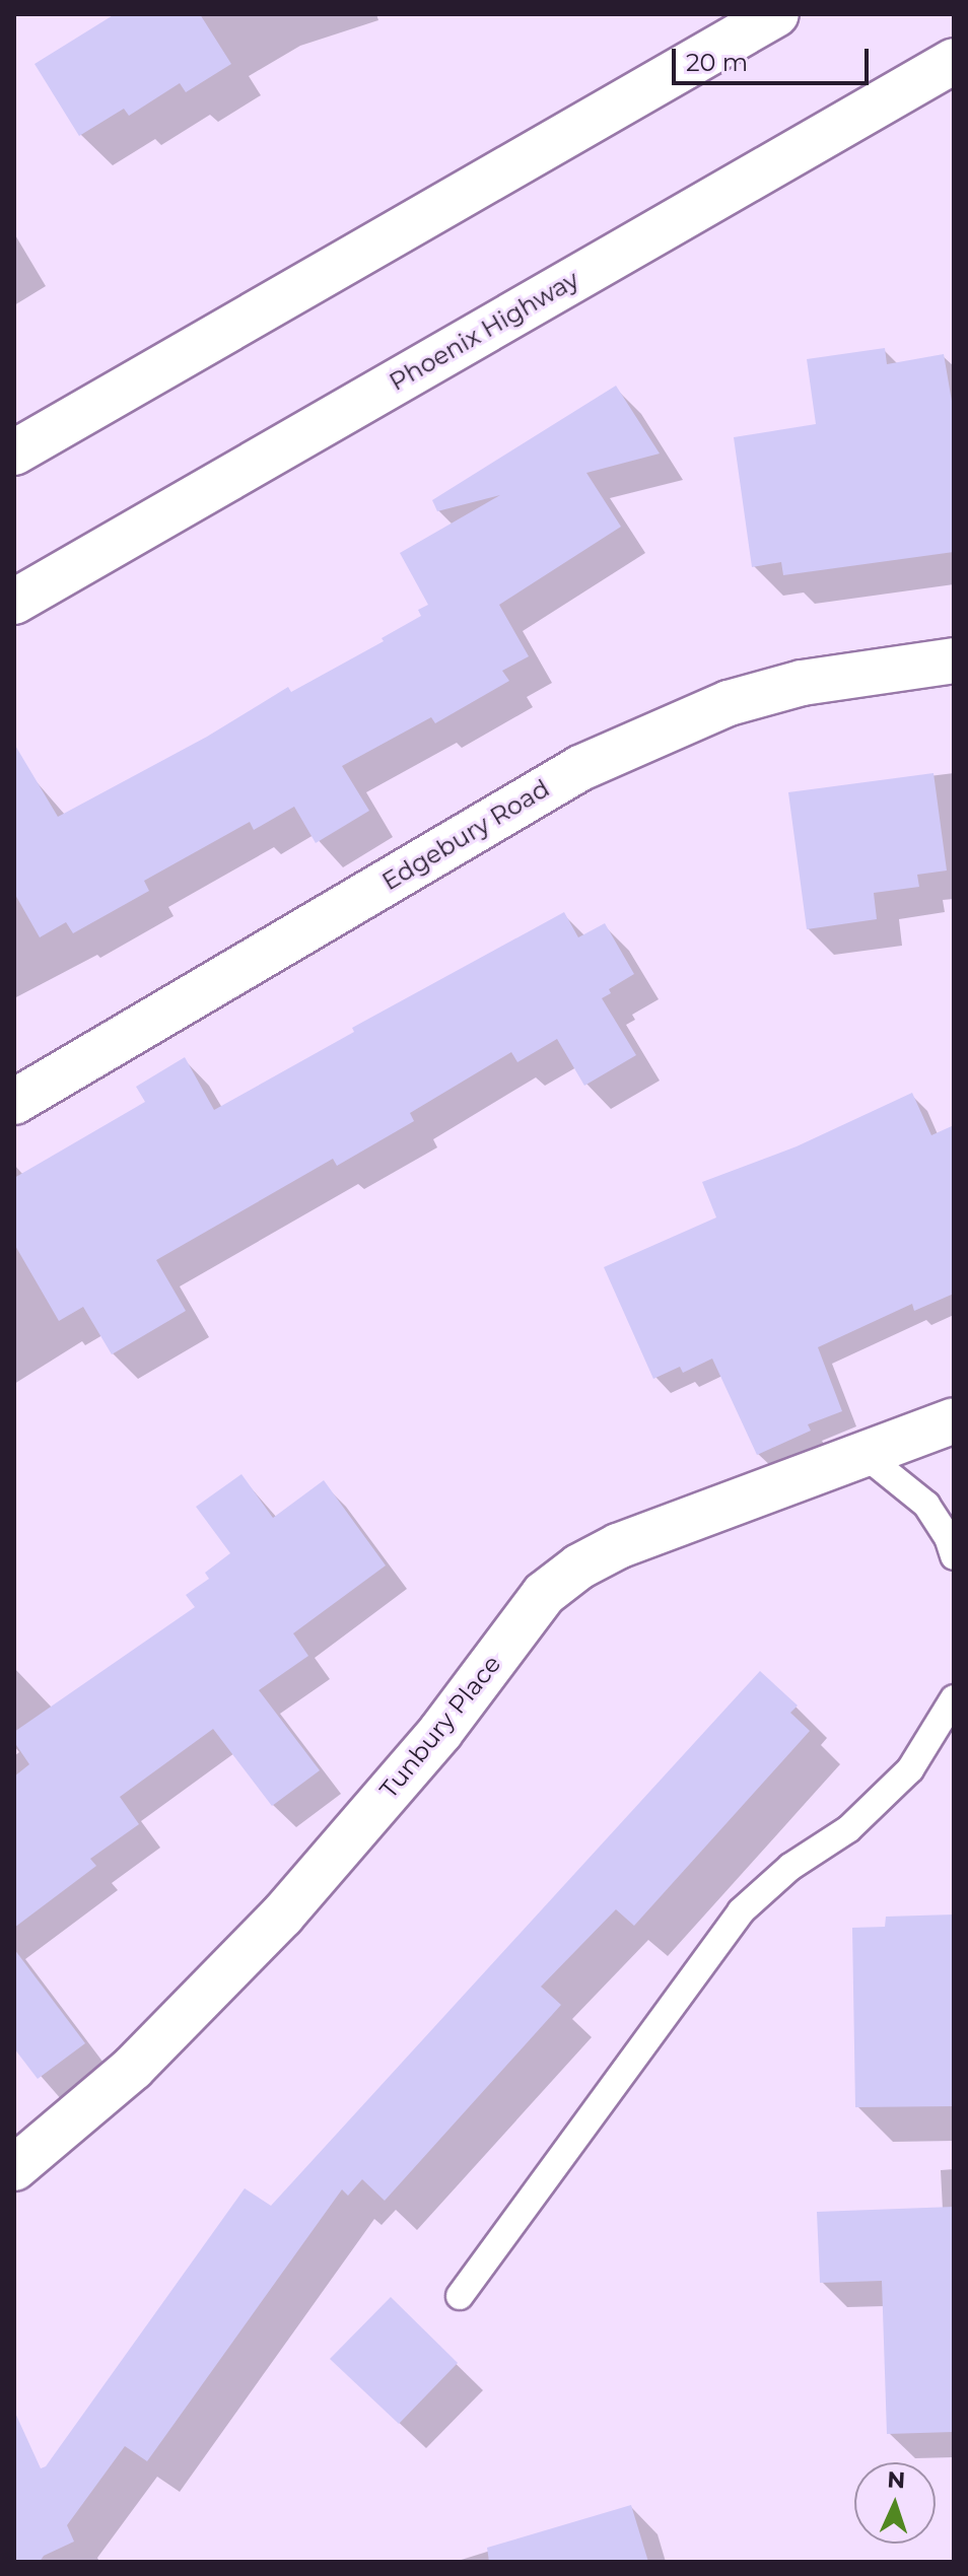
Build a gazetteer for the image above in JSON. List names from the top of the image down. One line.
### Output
{"streets":{"street":["Phoenix Highway","Edgebury Road","Tunbury Place"]},"scale_bar":"20 m","north":"top"}
